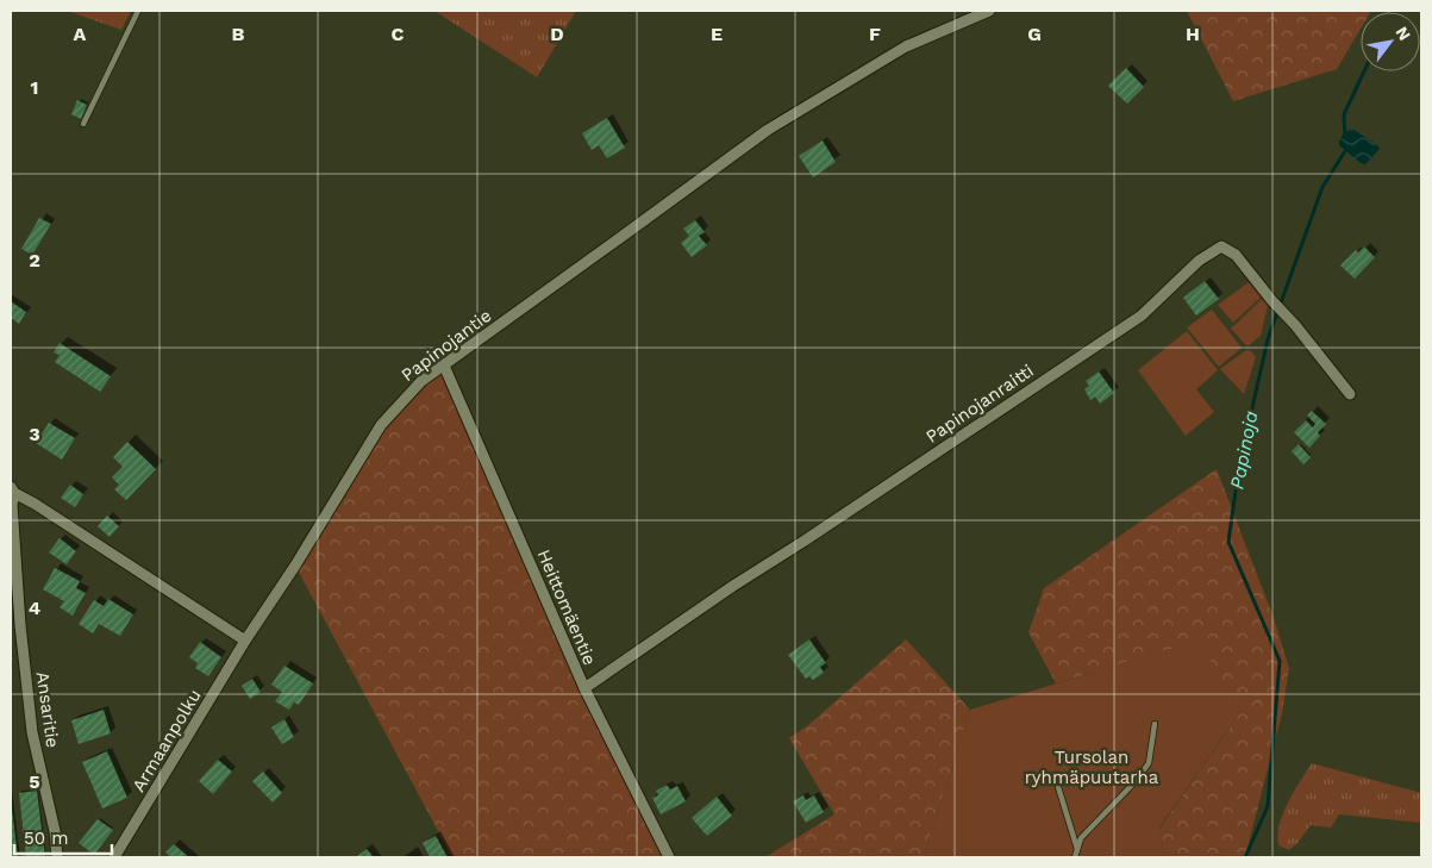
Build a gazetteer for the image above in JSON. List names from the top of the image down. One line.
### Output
{"streets":{"street":["Papinojantie","Papinojanraitti","Heittomäentie","Ansaritie","Armaanpolku"]},"crossings":[["Papinojantie","Heittomäentie"],["Papinojantie","Armaanpolku"],["Papinojanraitti","Heittomäentie"]],"water":["Papinoja"],"parks":["Tursolan ryhmäpuutarha"],"scale_bar":"50 m","north":"top right","grid":{"columns":["A","B","C","D","E","F","G","H"],"rows":["1","2","3","4","5"]}}
